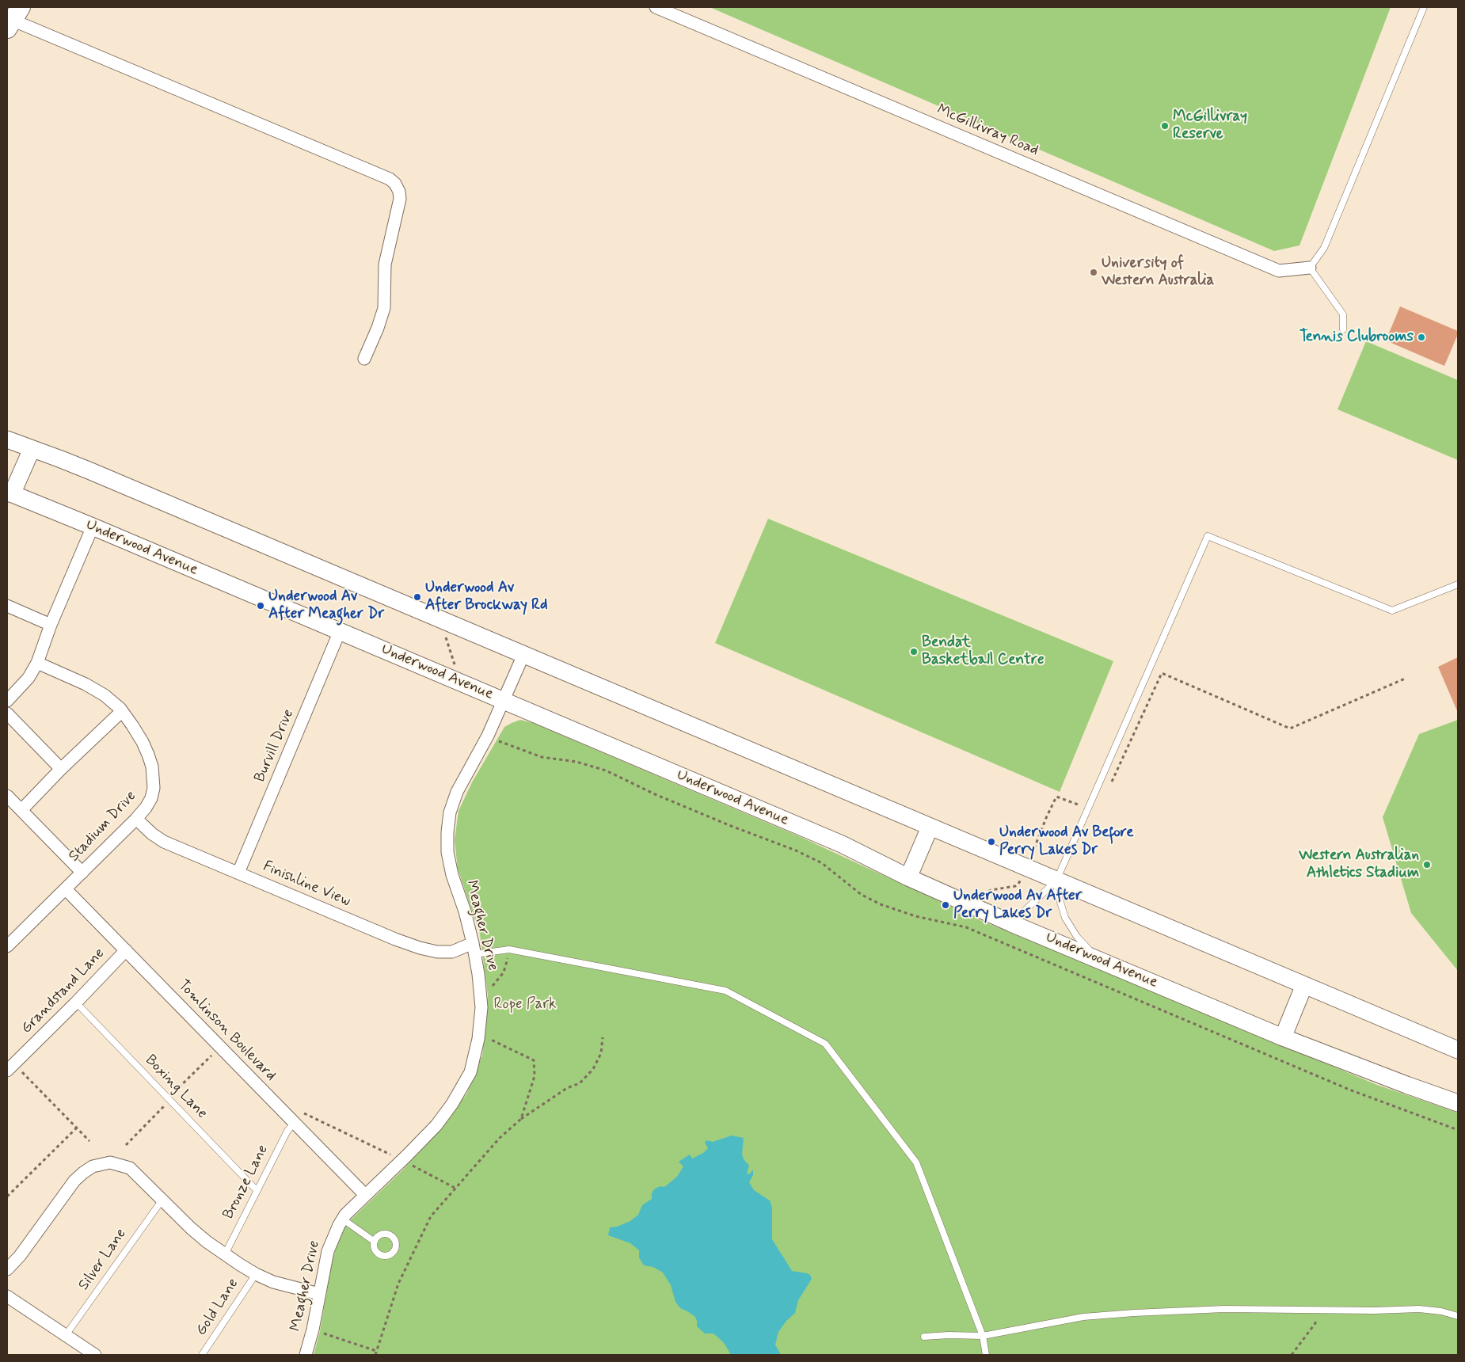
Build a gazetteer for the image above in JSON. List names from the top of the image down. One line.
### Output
{"streets":{"main road":["Underwood Avenue"],"street":["McGillivray Road","Burvill Drive","Stadium Drive","Finishline View","Meagher Drive","Grandstand Lane","Tomlinson Boulevard"],"lane":["Boxing Lane","Bronze Lane","Silver Lane","Gold Lane"]},"crossings":[["Underwood Avenue","Burvill Drive"],["Underwood Avenue","Meagher Drive"],["Burvill Drive","Finishline View"],["Stadium Drive","Finishline View"],["Stadium Drive","Tomlinson Boulevard"],["Finishline View","Meagher Drive"],["Meagher Drive","Tomlinson Boulevard"],["Grandstand Lane","Tomlinson Boulevard"],["Grandstand Lane","Boxing Lane"],["Tomlinson Boulevard","Bronze Lane"],["Boxing Lane","Bronze Lane"]],"parks":["Rope Park"],"places":["McGillivray Reserve","University of Western Australia","Tennis Clubrooms","Underwood Av After Brockway Rd","Underwood Av After Meagher Dr","Bendat Basketball Centre","Underwood Av Before Perry Lakes Dr","Western Australian Athletics Stadium","Underwood Av After Perry Lakes Dr"]}
